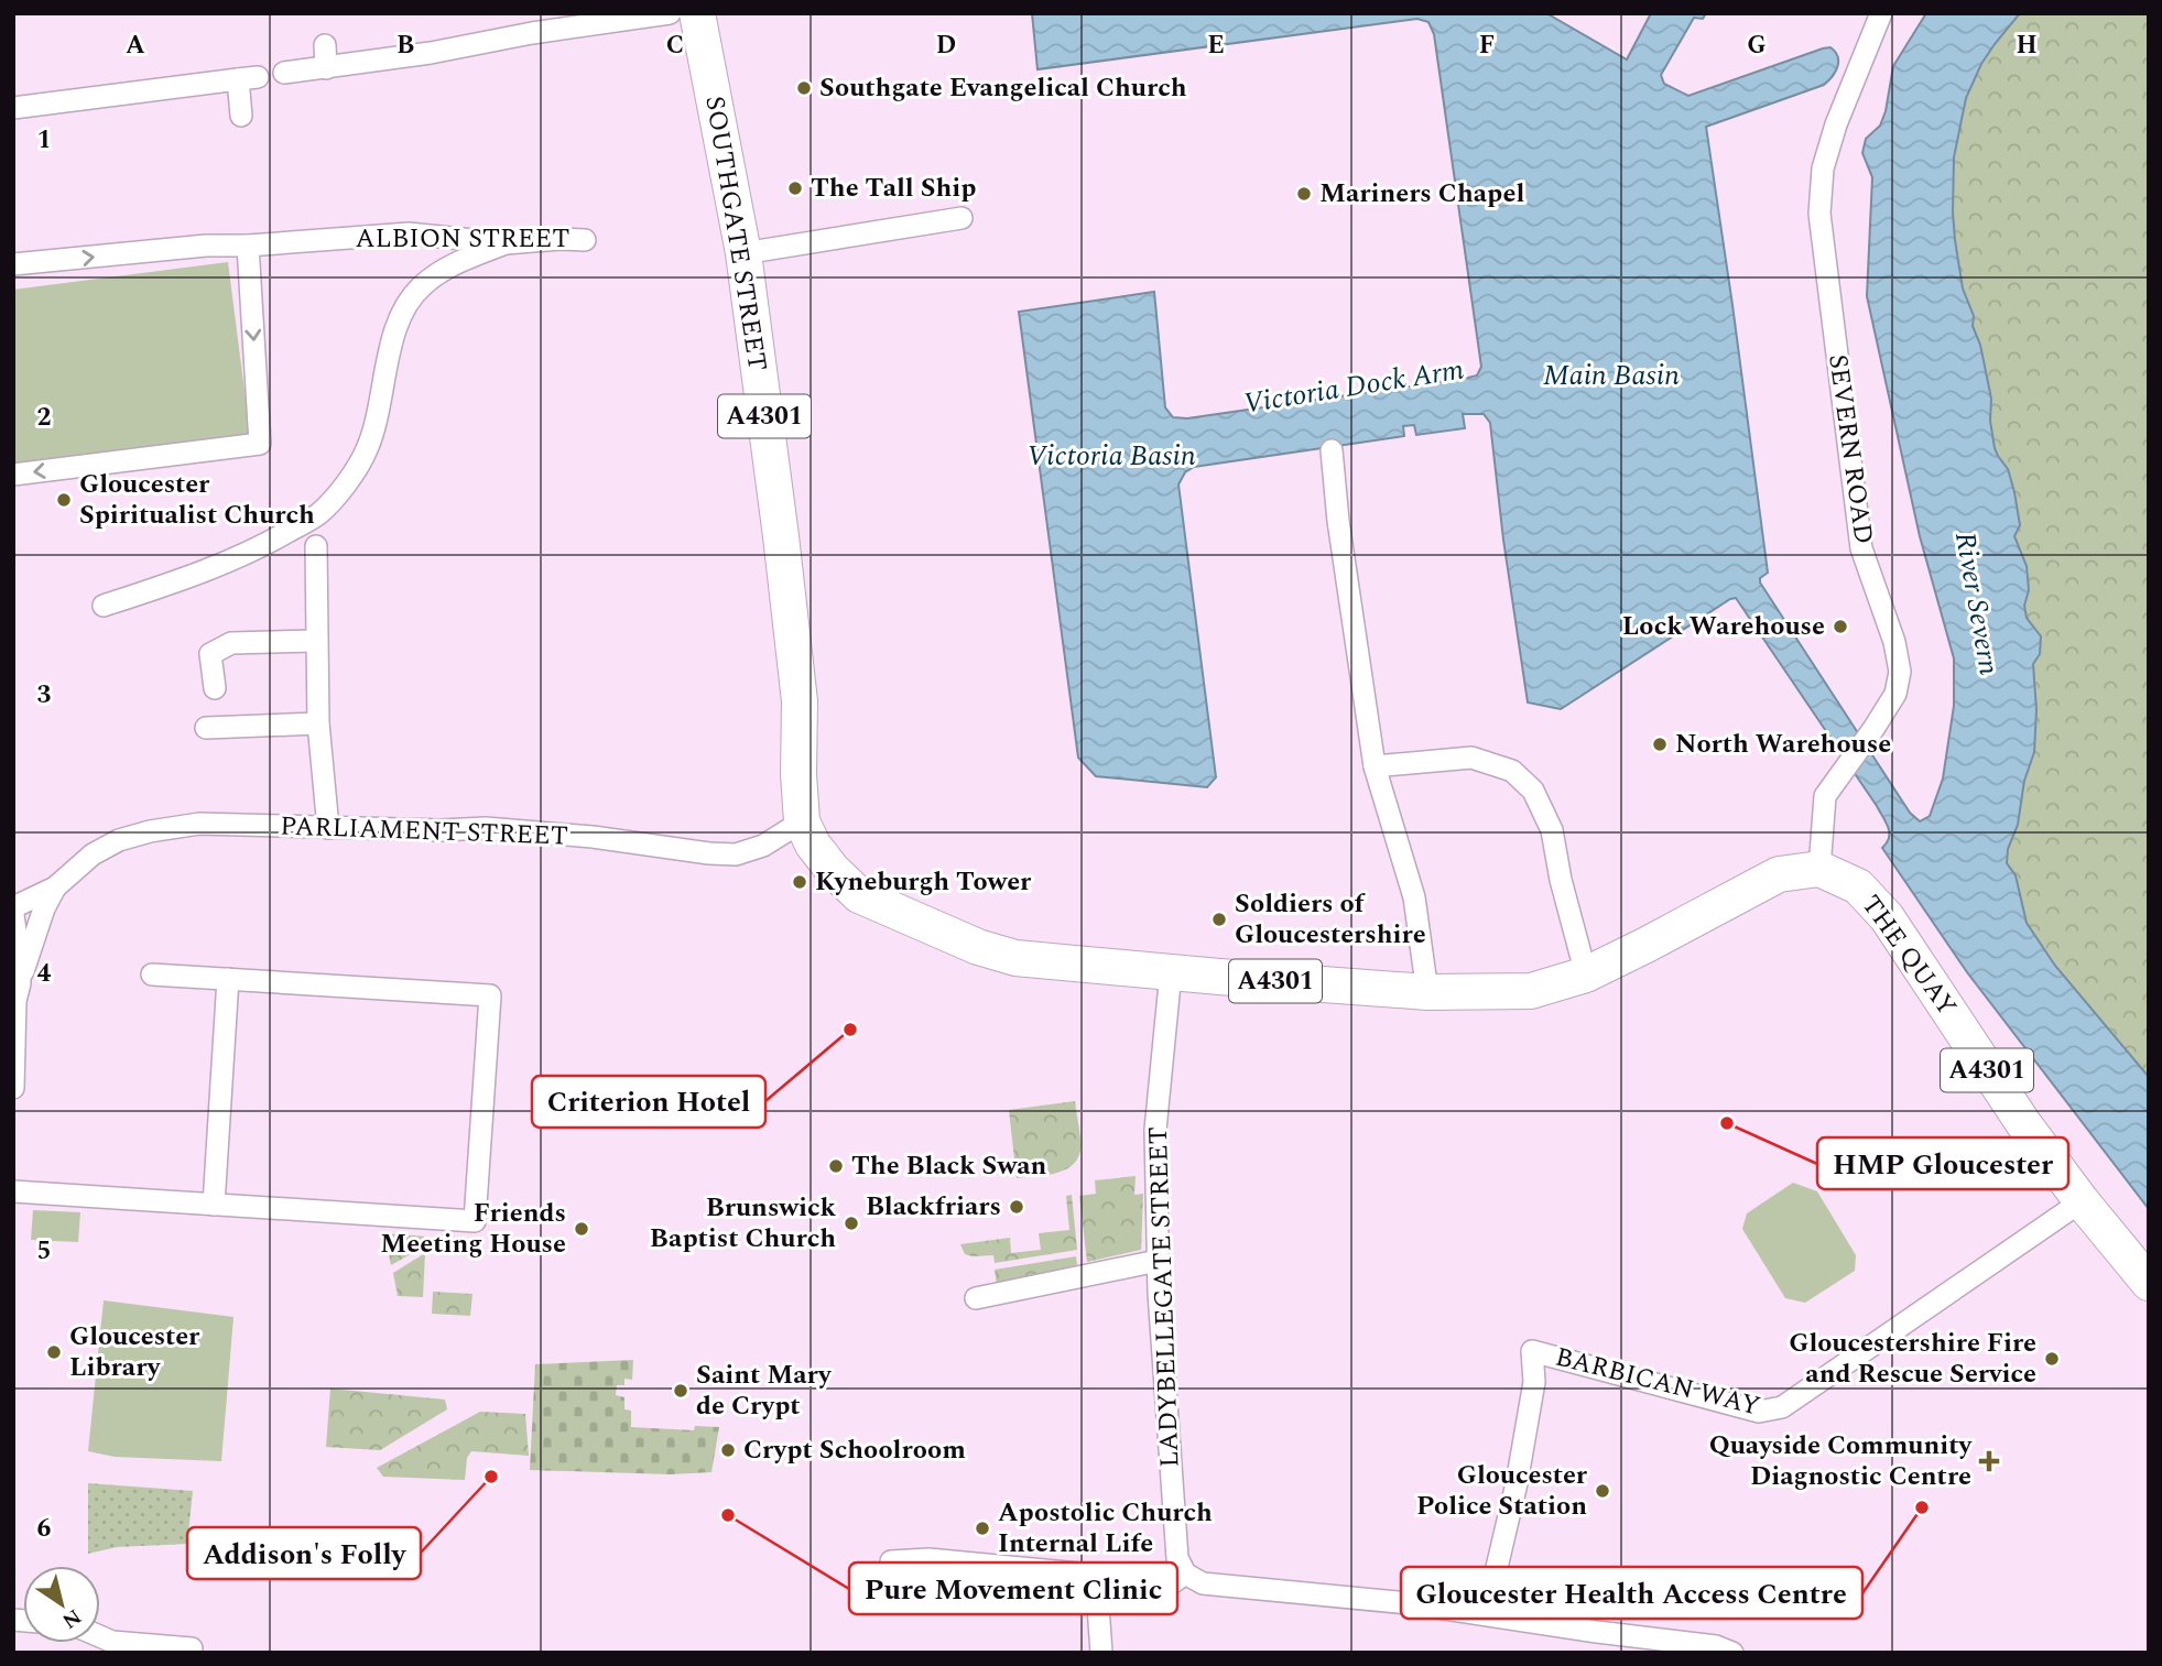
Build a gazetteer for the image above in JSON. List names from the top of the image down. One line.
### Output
{"streets":{"main road":["SOUTHGATE STREET","A4301","THE QUAY"],"street":["ALBION STREET","SEVERN ROAD","PARLIAMENT STREET","LADYBELLEGATE STREET","BARBICAN WAY"]},"crossings":[["SOUTHGATE STREET","A4301"],["SOUTHGATE STREET","PARLIAMENT STREET"],["A4301","SEVERN ROAD"],["A4301","PARLIAMENT STREET"],["A4301","THE QUAY"],["A4301","LADYBELLEGATE STREET"],["SEVERN ROAD","THE QUAY"],["THE QUAY","BARBICAN WAY"]],"one_way":["ALBION STREET"],"water":["Main Basin","Victoria Dock Arm","Victoria Basin","River Severn"],"places":{"other":["Southgate Evangelical Church","The Tall Ship","Mariners Chapel","Gloucester Spiritualist Church","Lock Warehouse","North Warehouse","Kyneburgh Tower","Soldiers of Gloucestershire","Criterion Hotel","HMP Gloucester","The Black Swan","Blackfriars","Brunswick Baptist Church","Friends Meeting House","Gloucester Library","Gloucestershire Fire and Rescue Service","Saint Mary de Crypt","Crypt Schoolroom","Addison's Folly","Gloucester Police Station","Gloucester Health Access Centre","Pure Movement Clinic","Apostolic Church Internal Life"],"health":["Quayside Community Diagnostic Centre"]},"north":"bottom right","grid":{"columns":["A","B","C","D","E","F","G","H"],"rows":["1","2","3","4","5","6"]}}
